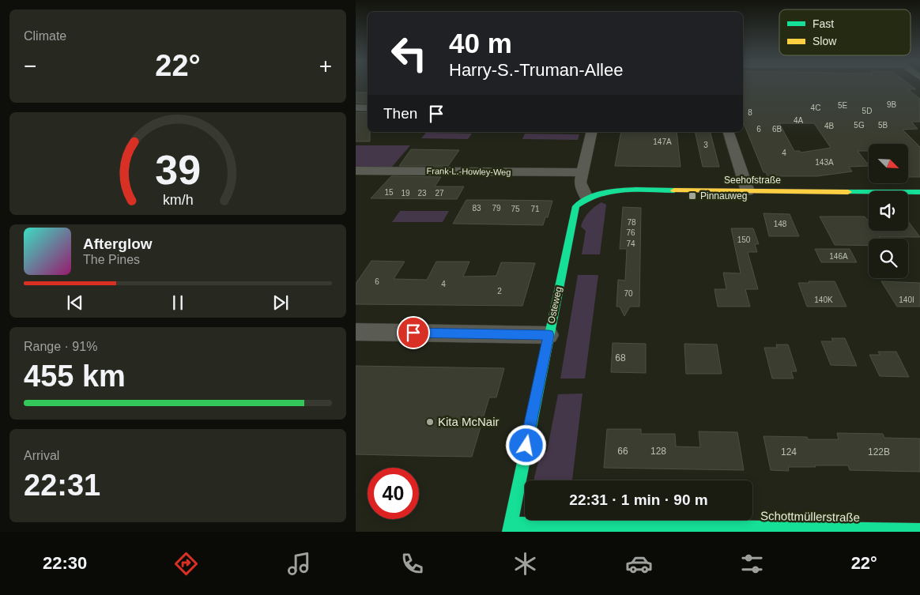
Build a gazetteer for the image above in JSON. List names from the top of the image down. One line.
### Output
{"streets":{"street":["Frank-L.-Howley-Weg","Seehofstraße","Osteweg","Schottmüllerstraße"]},"crossings":[["Seehofstraße","Osteweg"],["Osteweg","Schottmüllerstraße"]],"places":{"transit":["Pinnauweg"],"other":["Kita McNair"]},"house_numbers":["9B","5E","4C","5D","8","4A","5G","5B","4B","6","6B","147A","3","4","143A","15","19","23","27","83","79","75","71","78","148","76","150","74","146A","6","4","2","70","140K","140I","68","66","128","124","122B"],"legend":["Fast","Slow"],"north":"bottom right","page":{"tile":["Climate",["Range · 91%","455 km"],["Arrival","22:31"]],"turn":["40 m","Harry-S.-Truman-Allee"],"heat":["−","22°","+"],"then":"Then","song":["Afterglow","The Pines"],"limit":"40","trip":"22:31 · 1 min · 90 m","tabs":["22:30","22°"],"gauge":["39","km/h"]}}
